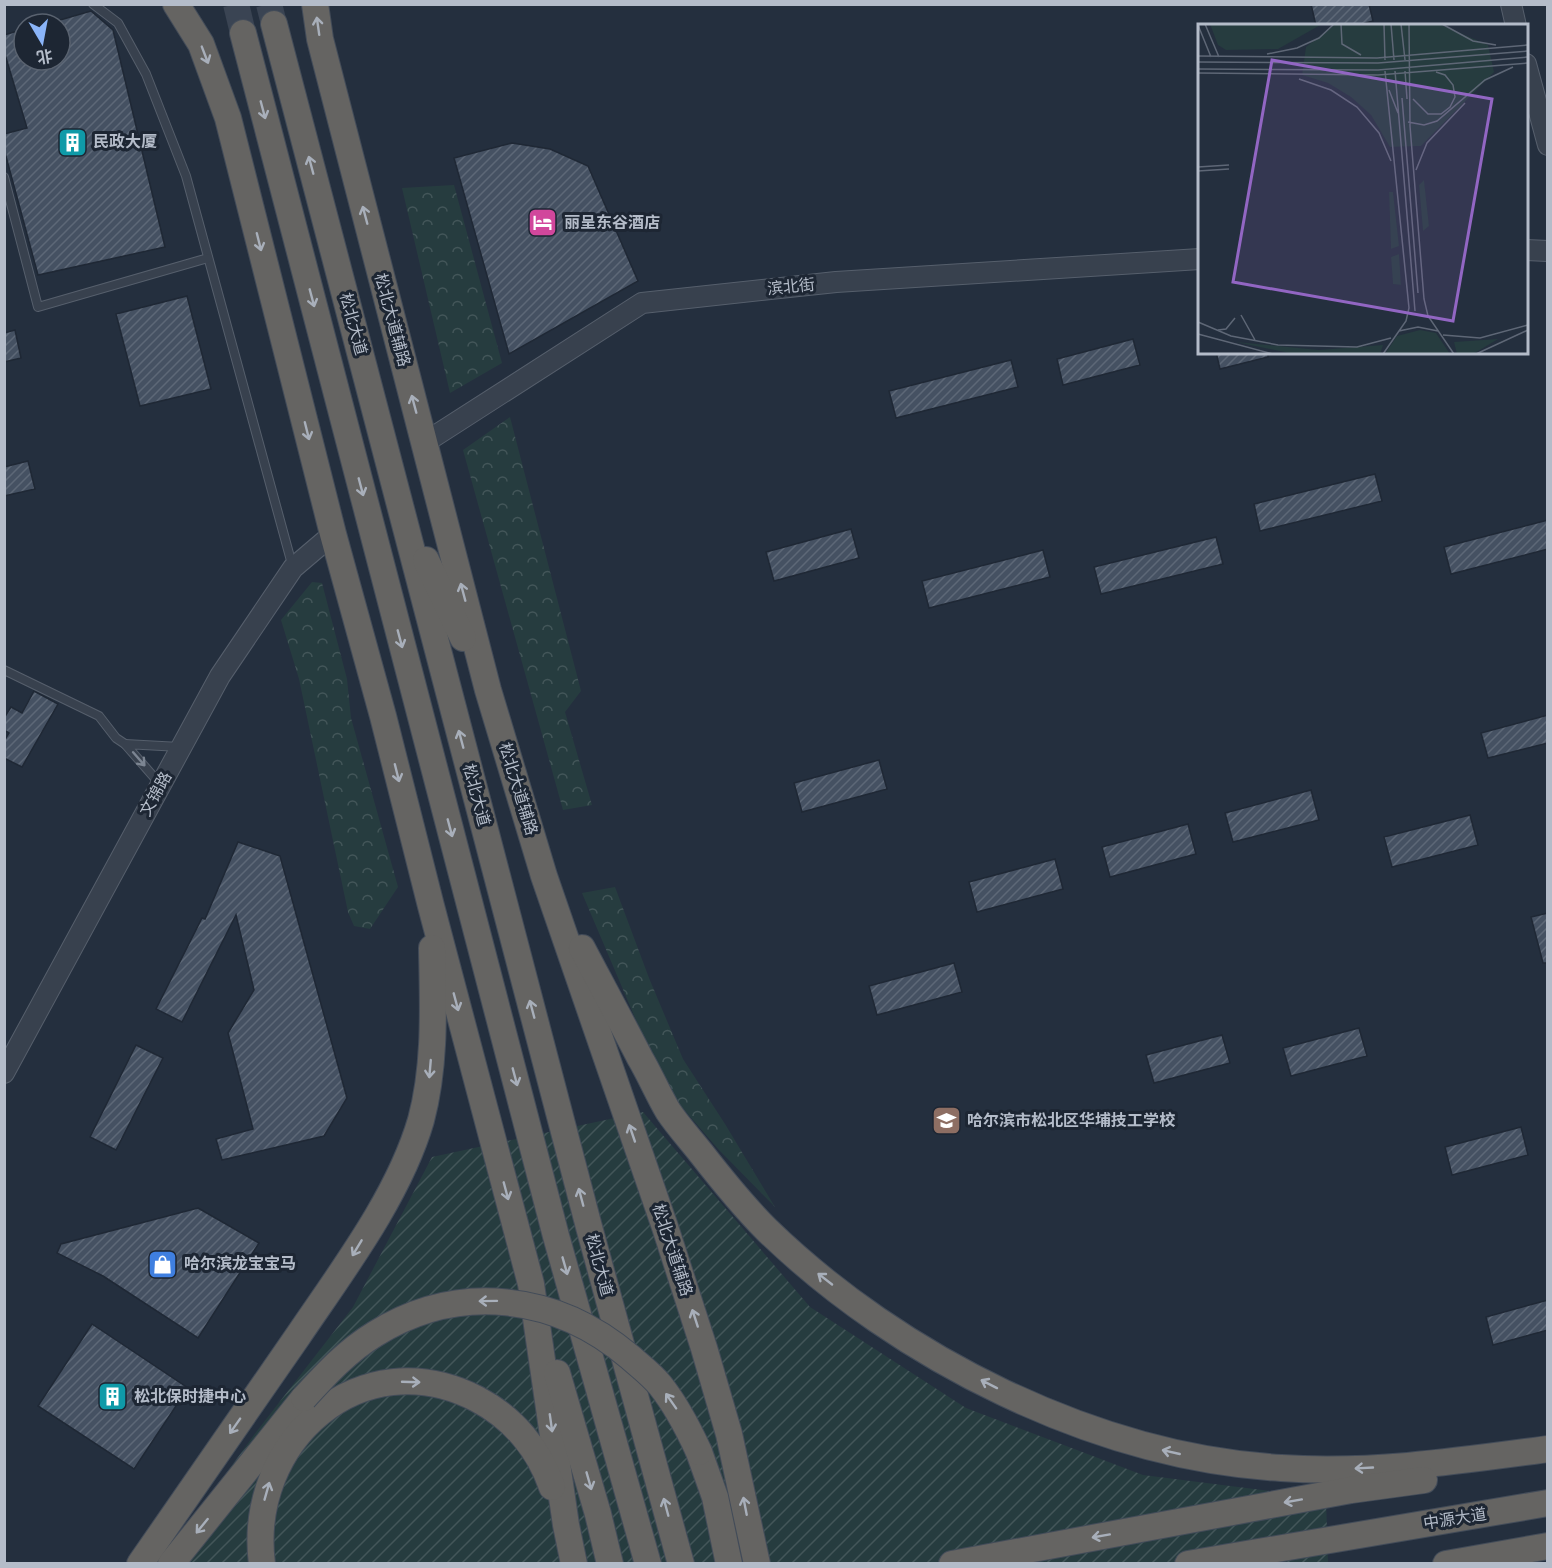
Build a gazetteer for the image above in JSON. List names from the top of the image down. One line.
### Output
{"streets":{"highway":["松北大道辅路","松北大道","中源大道"],"street":["滨北街","文锦路"]},"crossings":[["滨北街","松北大道辅路"]],"places":{"building":["民政大厦","松北保时捷中心"],"hotel":["丽呈东谷酒店"],"school or university":["哈尔滨市松北区华埔技工学校"],"shop":["哈尔滨龙宝宝马"]},"north":"bottom"}
